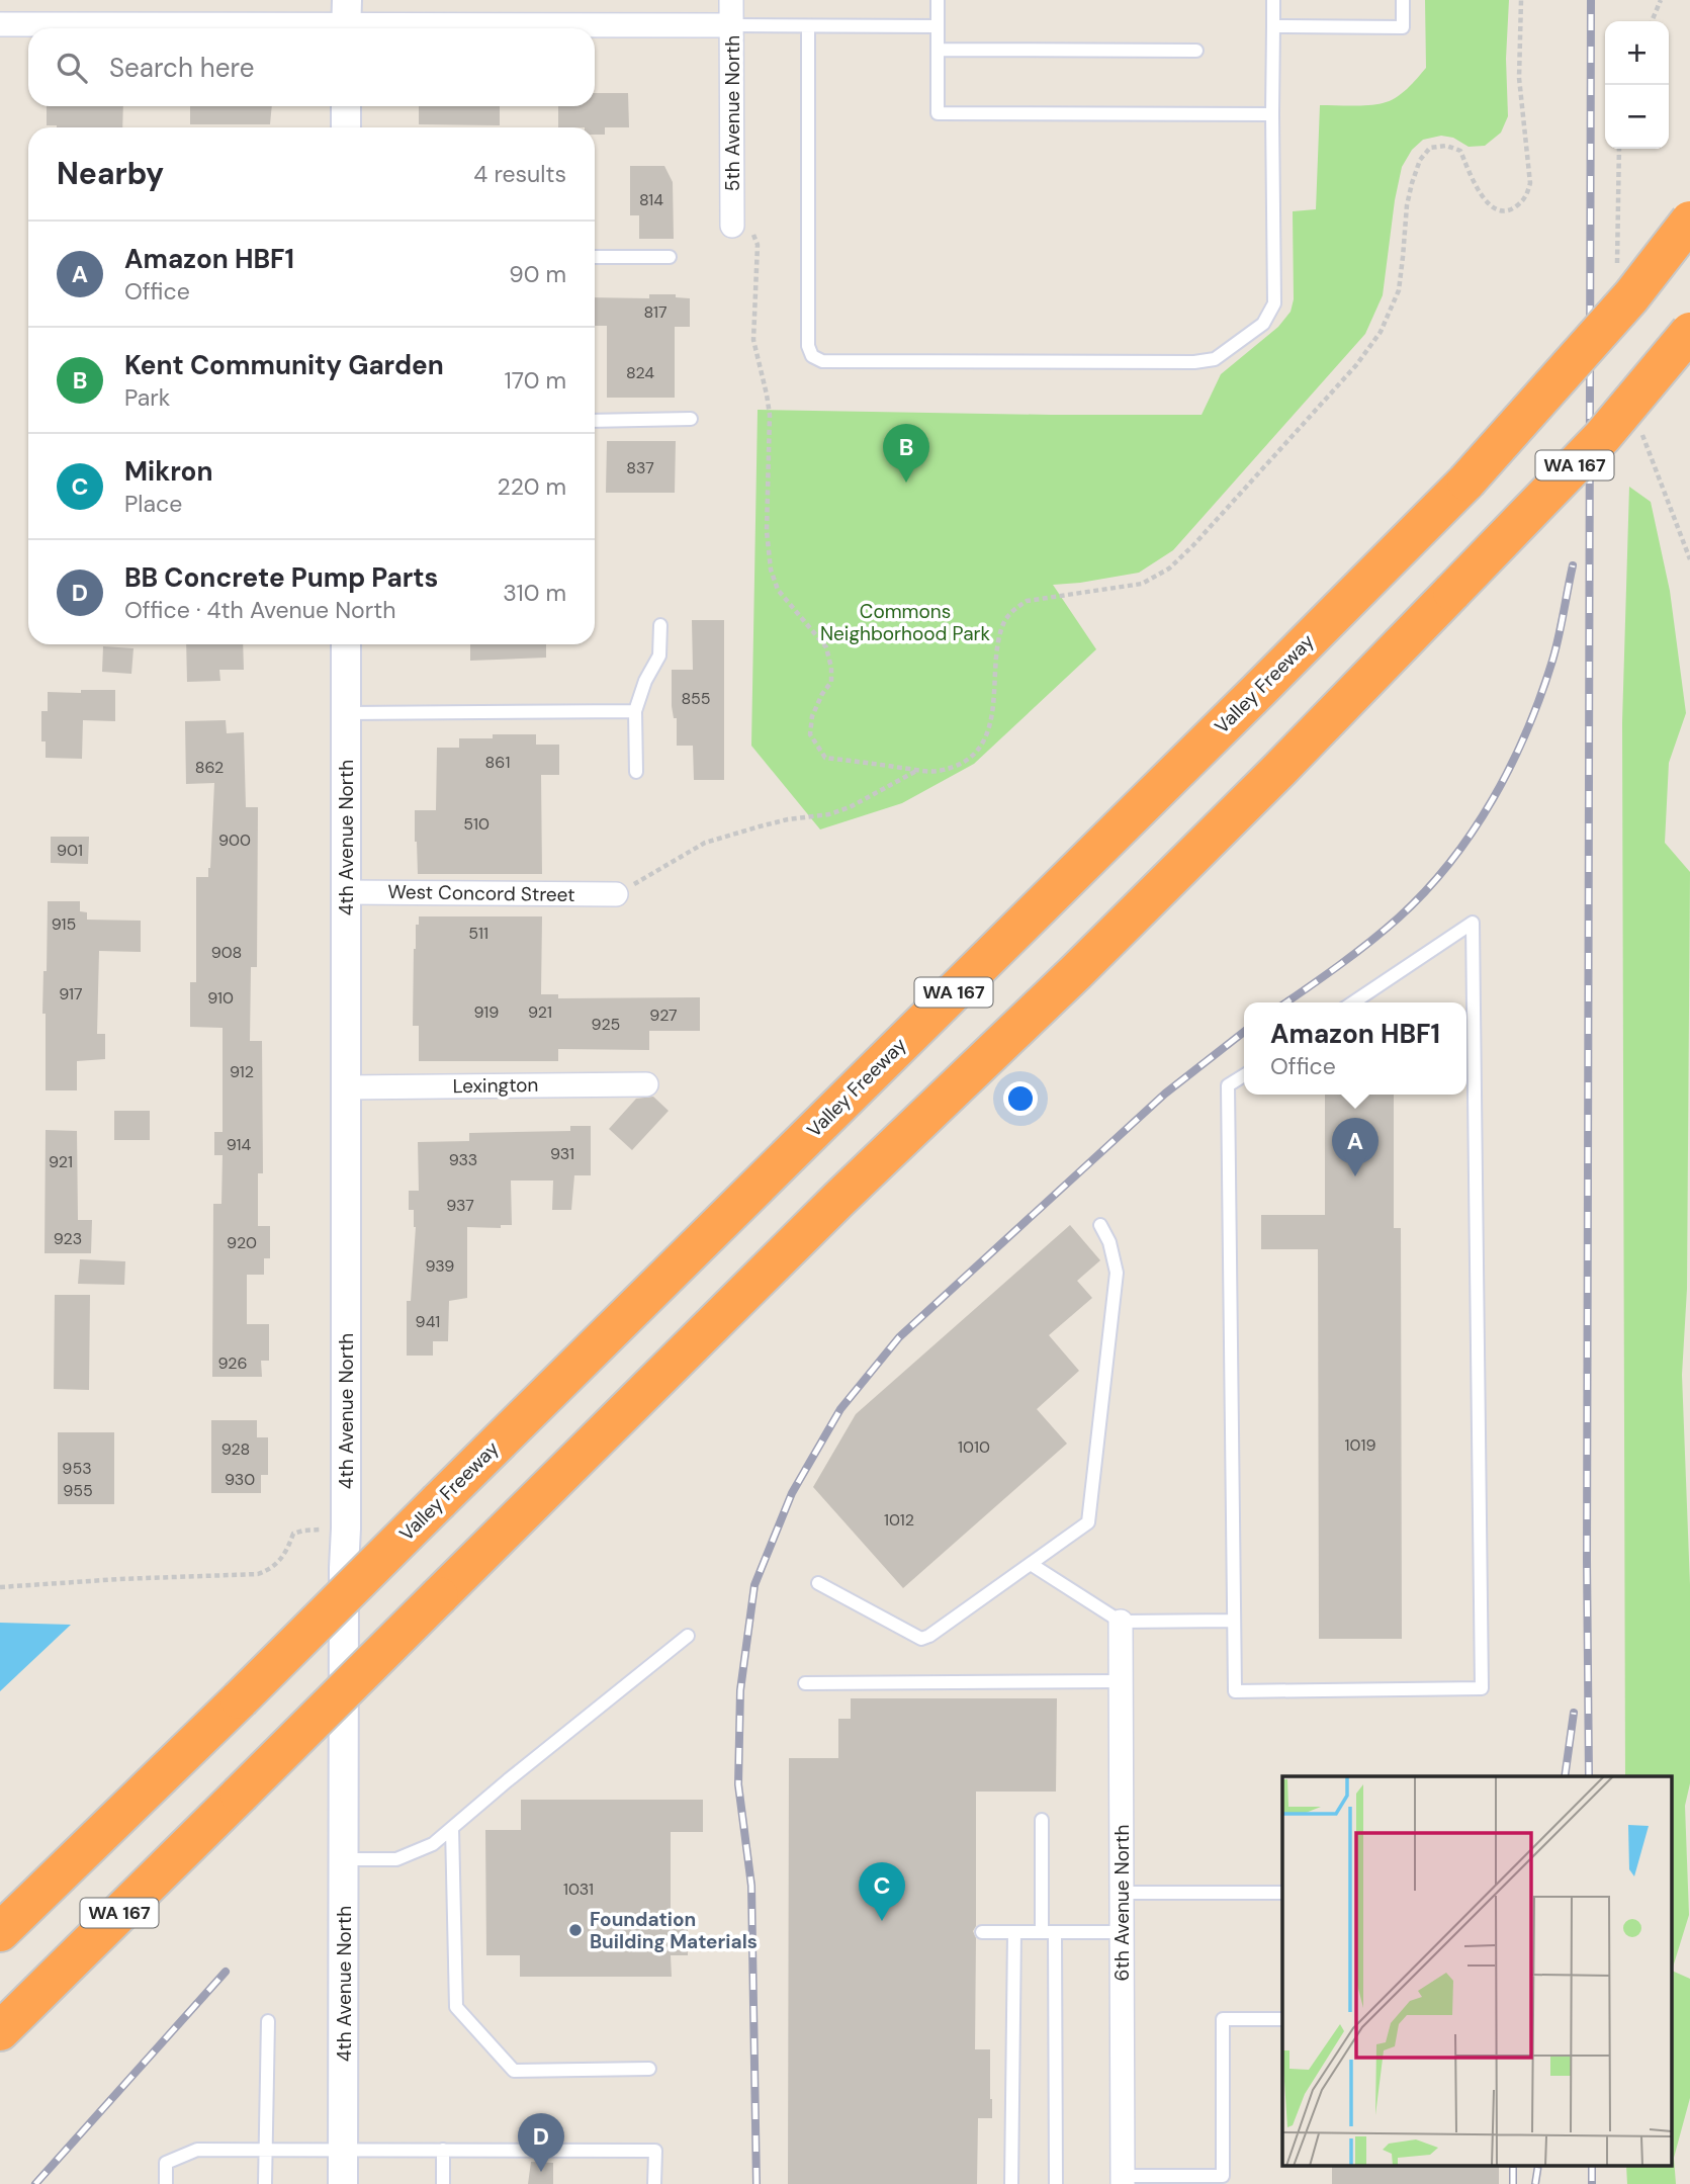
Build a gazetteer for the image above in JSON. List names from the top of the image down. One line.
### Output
{"streets":{"highway":["WA 167","Valley Freeway"],"street":["5th Avenue North","4th Avenue North","West Concord Street","Lexington","6th Avenue North"]},"crossings":[["4th Avenue North","West Concord Street"],["4th Avenue North","Lexington"]],"parks":["Commons Neighborhood Park"],"places":["Foundation Building Materials"],"house_numbers":["814","817","824","837","855","861","862","510","900","901","915","511","908","917","910","919","921","927","925","912","914","931","933","921","937","923","920","939","941","926","1019","1010","928","953","930","955","1012","1031"],"page":{"map_buttons":["+","−"],"search":"Search here","heading":["Nearby","4 results"],"list":[{"mark":"A","name":"Amazon HBF1","note":"Office","value":"90 m"},{"mark":"B","name":"Kent Community Garden","note":"Park","value":"170 m"},{"mark":"C","name":"Mikron","note":"Place","value":"220 m"},{"mark":"D","name":"BB Concrete Pump Parts","note":"Office · 4th Avenue North","value":"310 m"}],"pins":["B","A","C","D"],"popup":["Amazon HBF1","Office"]}}
